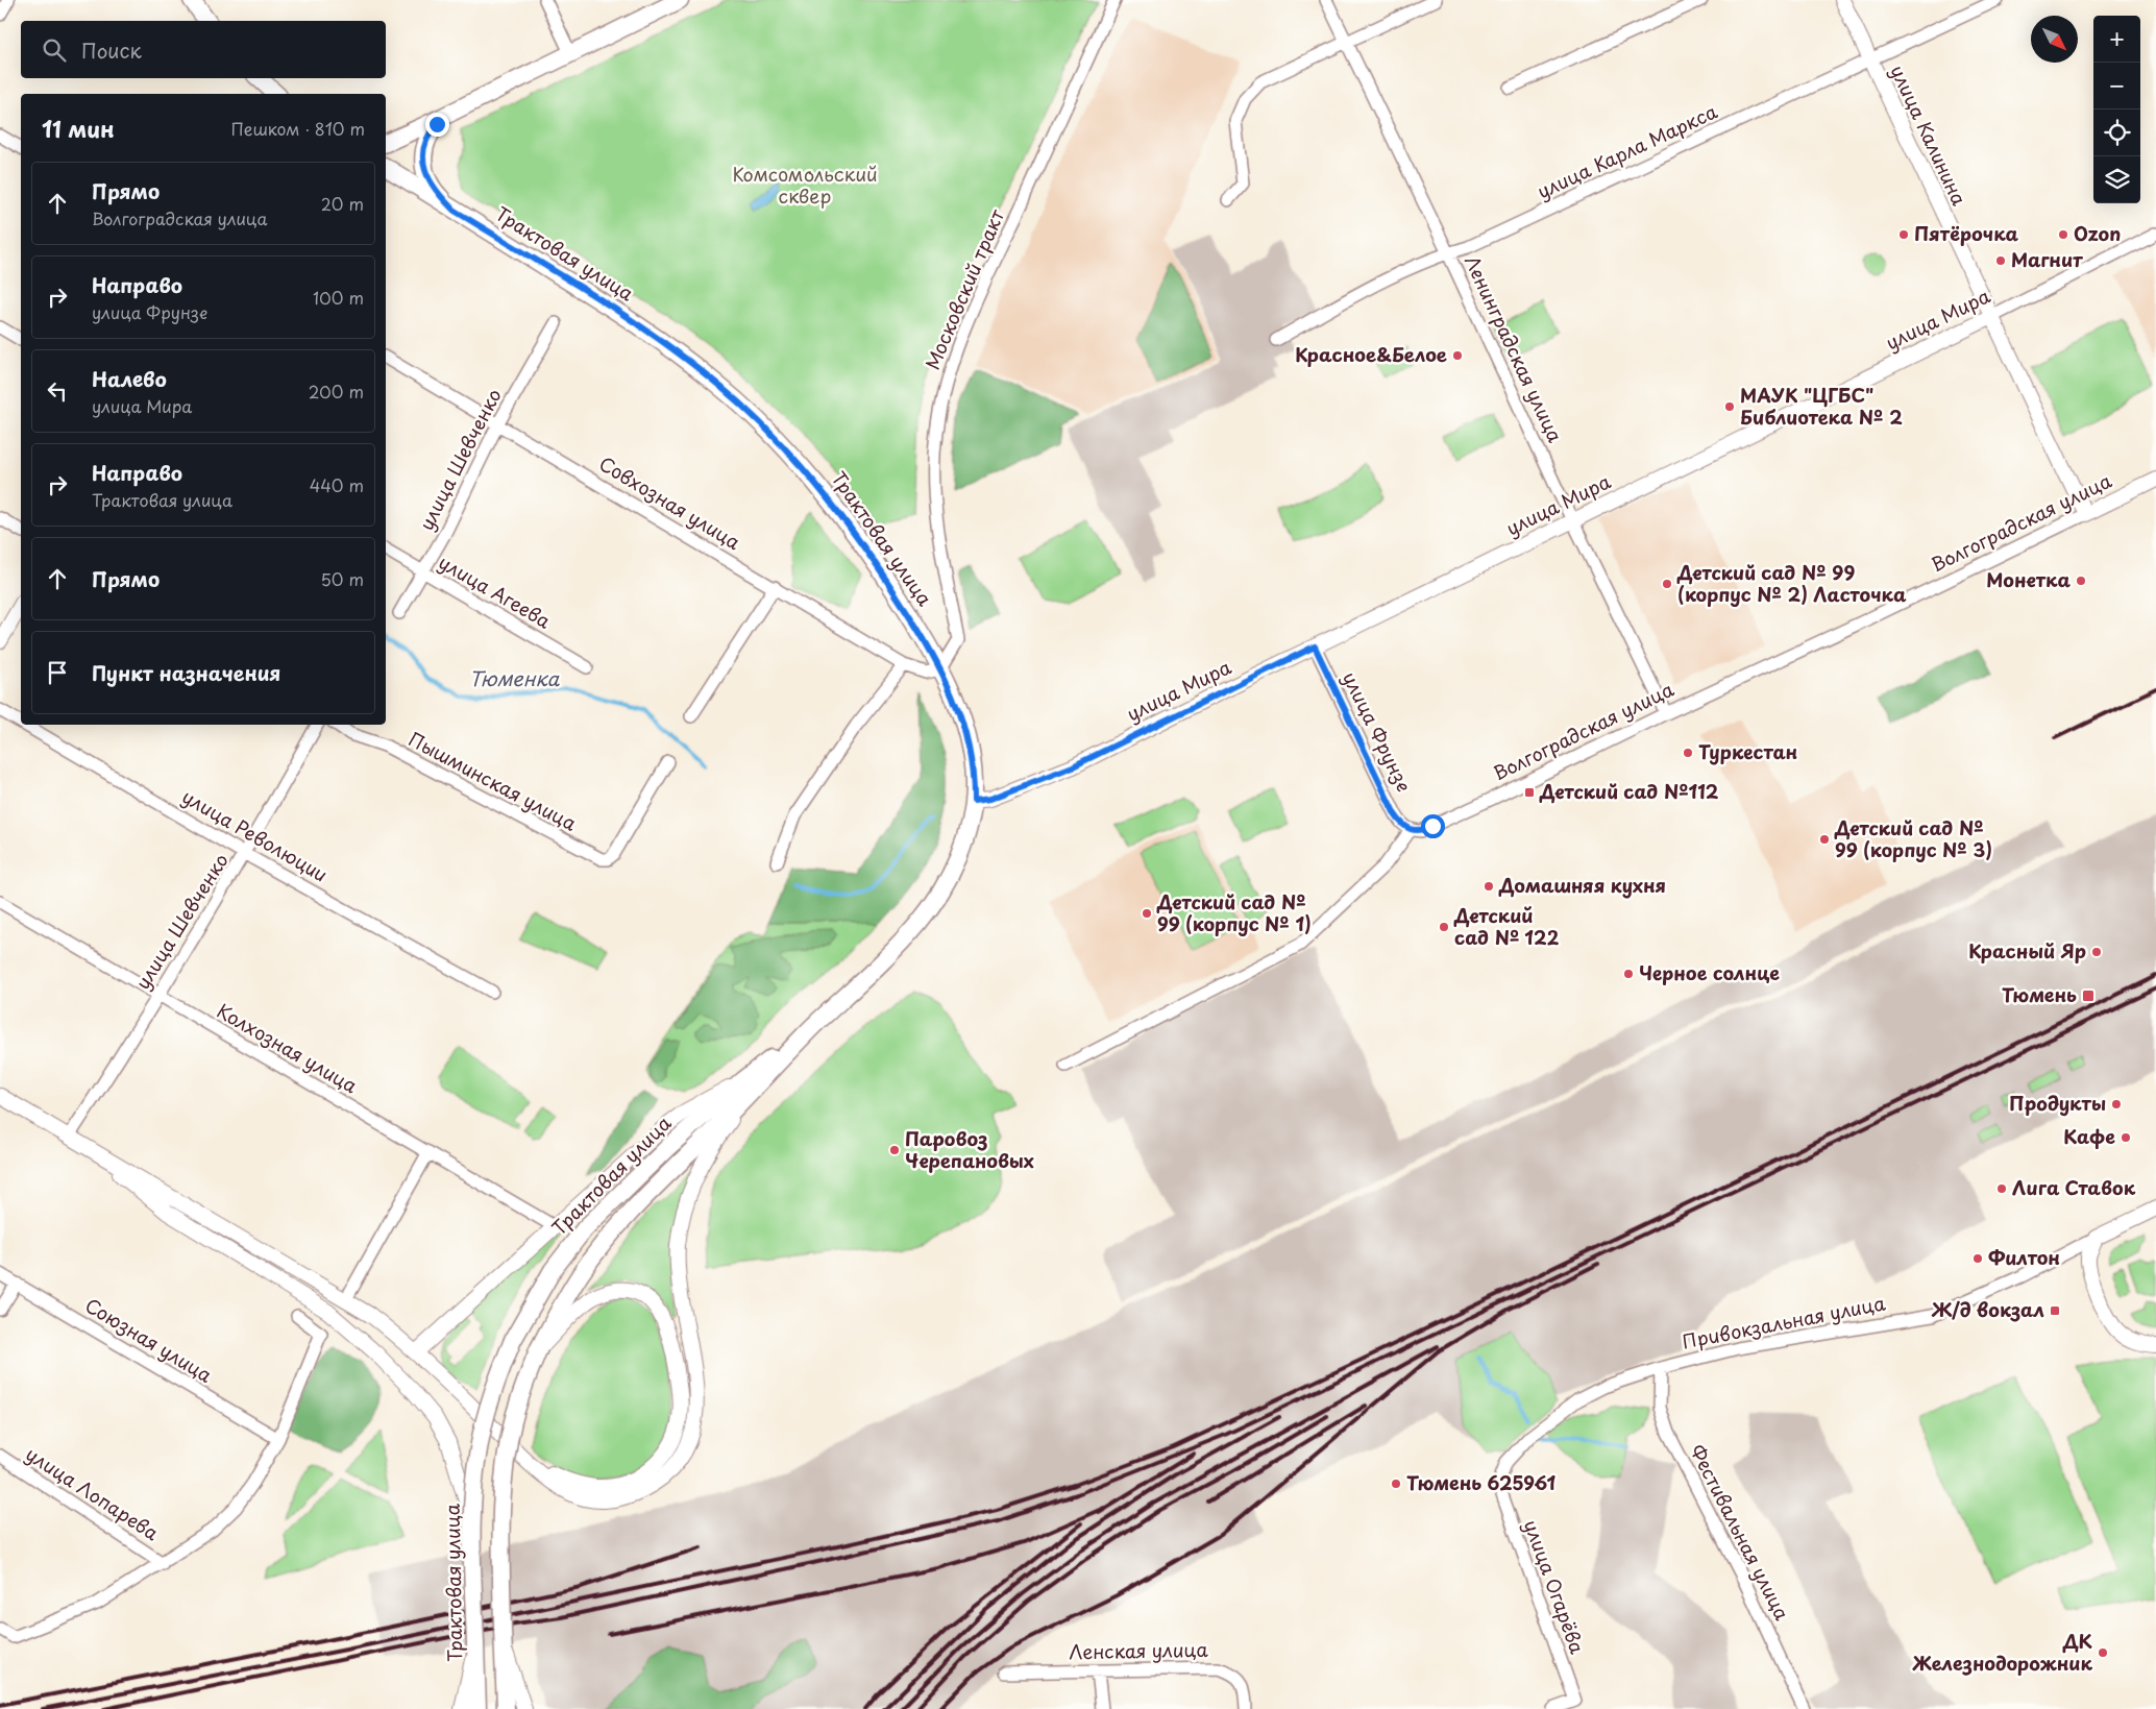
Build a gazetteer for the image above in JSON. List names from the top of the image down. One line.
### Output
{"streets":{"main road":["Трактовая улица"],"street":["улица Калинина","улица Карла Маркса","Московский тракт","улица Мира","Ленинградская улица","улица Шевченко","Совхозная улица","Волгоградская улица","улица Агеева","улица Фрунзе","Пышминская улица","улица Революции","Колхозная улица","Привокзальная улица","Союзная улица","улица Лопарева","Фестивальная улица","улица Огарёва","Ленская улица"]},"crossings":[["улица Калинина","улица Карла Маркса"],["улица Калинина","улица Мира"],["улица Калинина","Волгоградская улица"],["улица Карла Маркса","Ленинградская улица"],["Трактовая улица","Московский тракт"],["Трактовая улица","улица Мира"],["Трактовая улица","Совхозная улица"],["Московский тракт","Совхозная улица"],["улица Мира","Ленинградская улица"],["улица Мира","улица Фрунзе"],["Ленинградская улица","Волгоградская улица"],["улица Шевченко","Совхозная улица"],["улица Шевченко","улица Агеева"],["улица Шевченко","улица Революции"],["улица Шевченко","Колхозная улица"],["Волгоградская улица","улица Фрунзе"],["Привокзальная улица","Фестивальная улица"],["Привокзальная улица","улица Огарёва"]],"water":["Тюменка"],"parks":["Комсомольский сквер"],"places":{"other":["Пятёрочка","Ozon","Магнит","Красное&Белое","МАУК \"ЦГБС\" Библиотека № 2","Монетка","Детский сад № 99 (корпус № 2) Ласточка","Туркестан","Детский сад № 99 (корпус № 3)","Домашняя кухня","Детский сад № 99 (корпус № 1)","Детский сад № 122","Красный Яр","Черное солнце","Продукты","Кафе","Паровоз Черепановых","Лига Ставок","Филтон","Тюмень 625961","ДК Железнодорожник"],"transit":["Детский сад №112","Тюмень","Ж/д вокзал"]},"north":"bottom right","page":{"map_buttons":["+","−"],"search":"Поиск","heading":["11 мин","Пешком · 810 m"],"list":[["Прямо","Волгоградская улица","20 m"],["Направо","улица Фрунзе","100 m"],["Налево","улица Мира","200 m"],["Направо","Трактовая улица","440 m"],["Прямо","50 m"],"Пункт назначения"]}}
